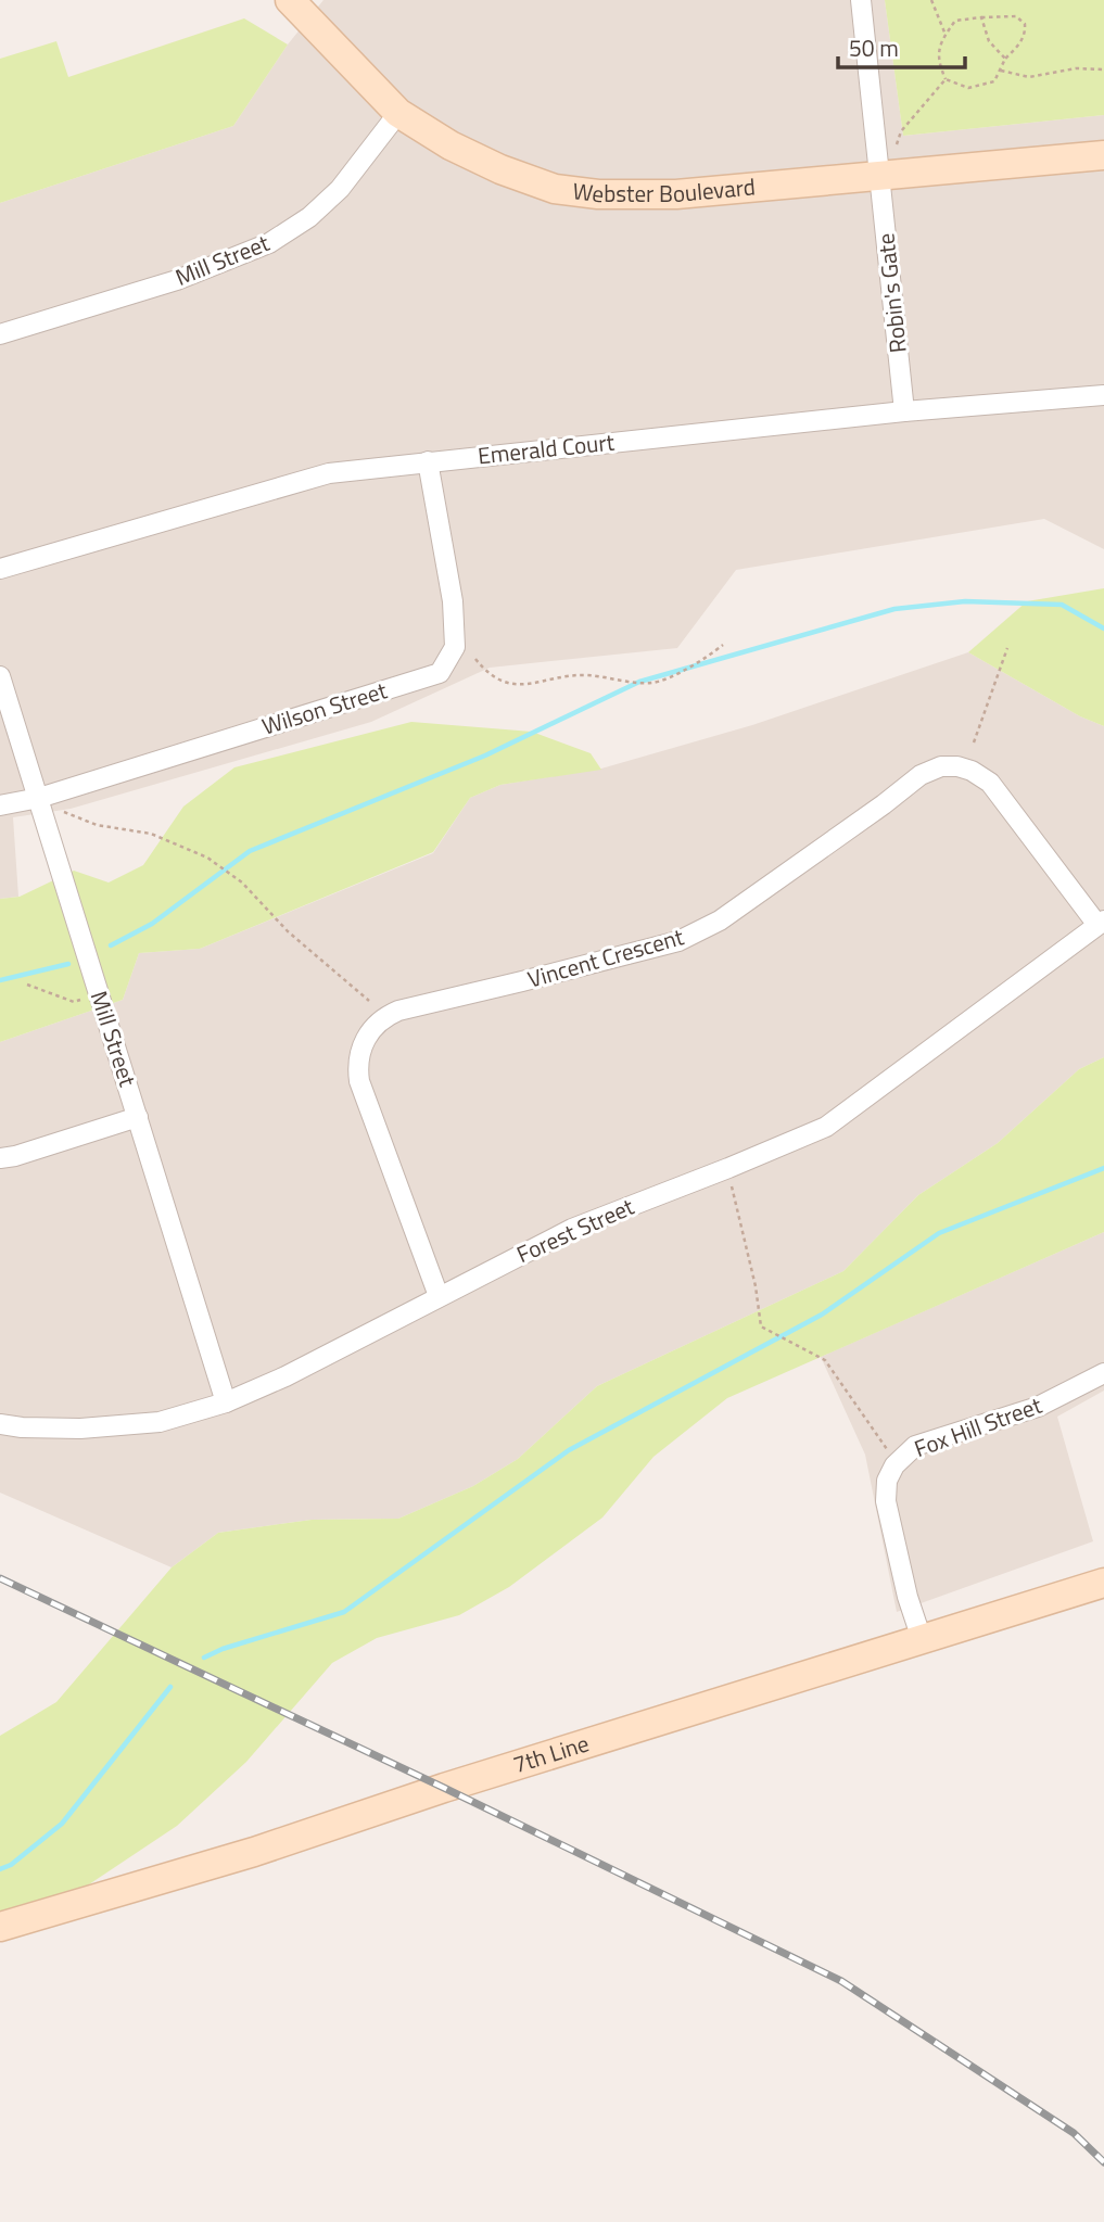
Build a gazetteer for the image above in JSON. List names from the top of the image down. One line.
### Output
{"streets":{"street":["Webster Boulevard","Mill Street","Robin's Gate","Emerald Court","Wilson Street","Vincent Crescent","Forest Street","Fox Hill Street","7th Line"]},"crossings":[["Webster Boulevard","Mill Street"],["Webster Boulevard","Robin's Gate"],["Mill Street","Wilson Street"],["Mill Street","Forest Street"],["Robin's Gate","Emerald Court"],["Emerald Court","Wilson Street"],["Vincent Crescent","Forest Street"],["Fox Hill Street","7th Line"]],"scale_bar":"50 m"}
